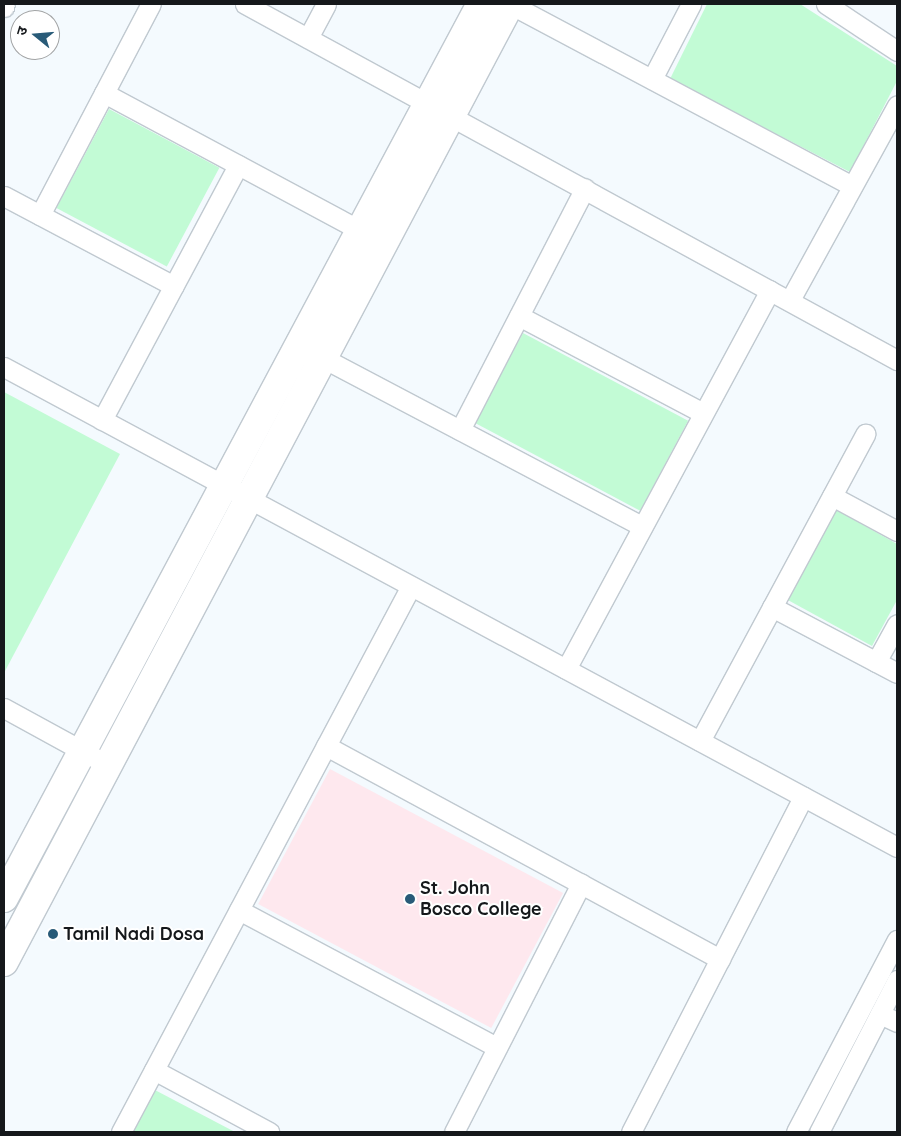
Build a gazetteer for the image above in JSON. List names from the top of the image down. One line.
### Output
{"places":["St. John Bosco College","Tamil Nadi Dosa"],"north":"left"}
